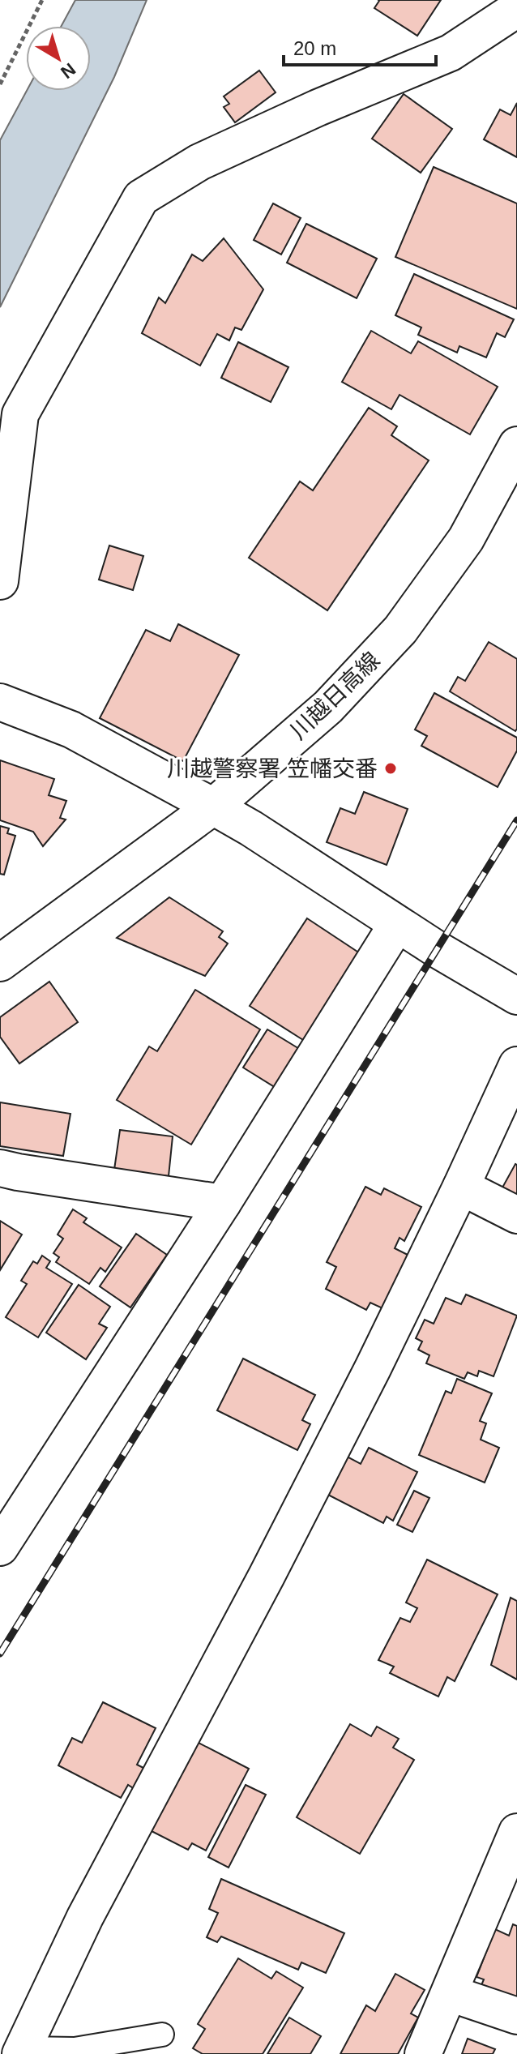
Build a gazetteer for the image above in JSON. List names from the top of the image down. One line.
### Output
{"streets":{"street":["川越日高線"]},"places":["川越警察署 笠幡交番"],"scale_bar":"20 m","north":"bottom right"}
